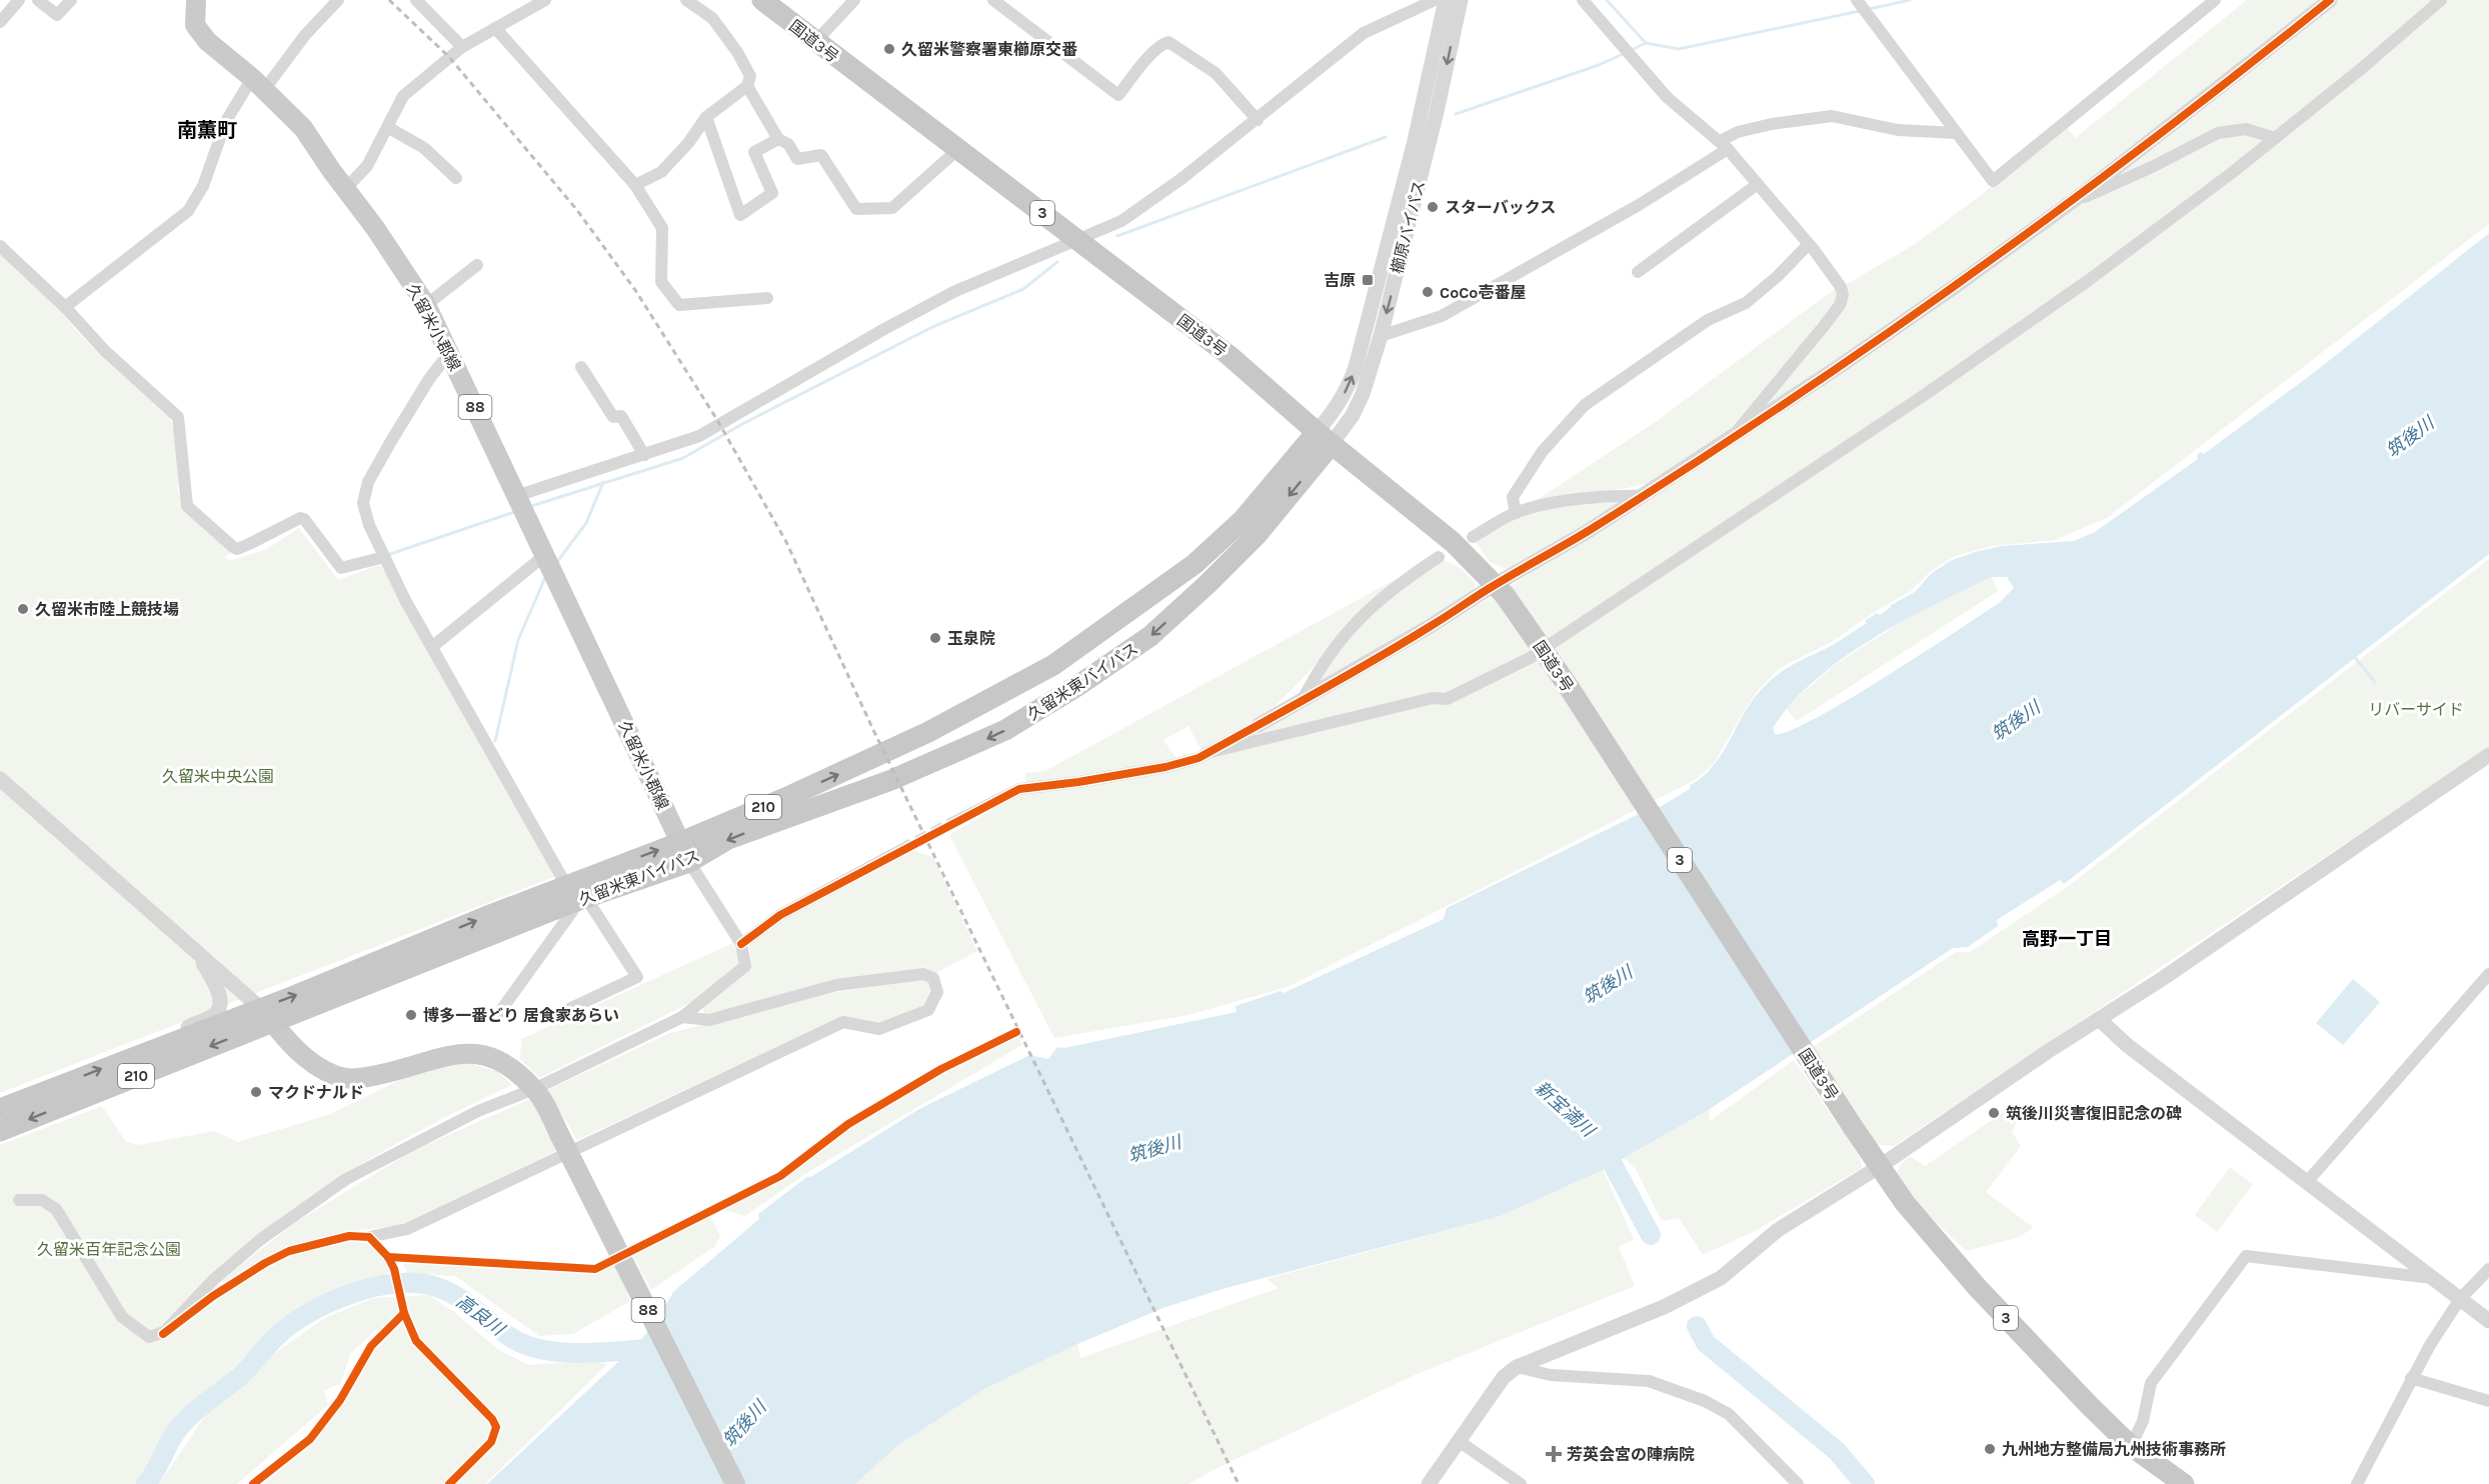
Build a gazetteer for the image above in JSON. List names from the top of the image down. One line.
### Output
{"streets":{"highway":["国道3号","3","久留米東バイパス","210"],"main road":["久留米小郡線","88"],"street":["櫛原バイパス"]},"crossings":[["国道3号","櫛原バイパス"],["国道3号","久留米東バイパス"],["櫛原バイパス","久留米東バイパス"],["久留米小郡線","久留米東バイパス"],["88","久留米東バイパス"]],"districts":["南薫町","高野一丁目"],"water":["筑後川","新宝満川","高良川"],"parks":["リバーサイド","久留米中央公園","久留米百年記念公園"],"places":{"other":["久留米警察署東櫛原交番","スターバックス","CoCo壱番屋","久留米市陸上競技場","玉泉院","博多一番どり 居食家あらい","マクドナルド","筑後川災害復旧記念の碑","九州地方整備局九州技術事務所"],"transit":["吉原"],"health":["芳英会宮の陣病院"]}}
